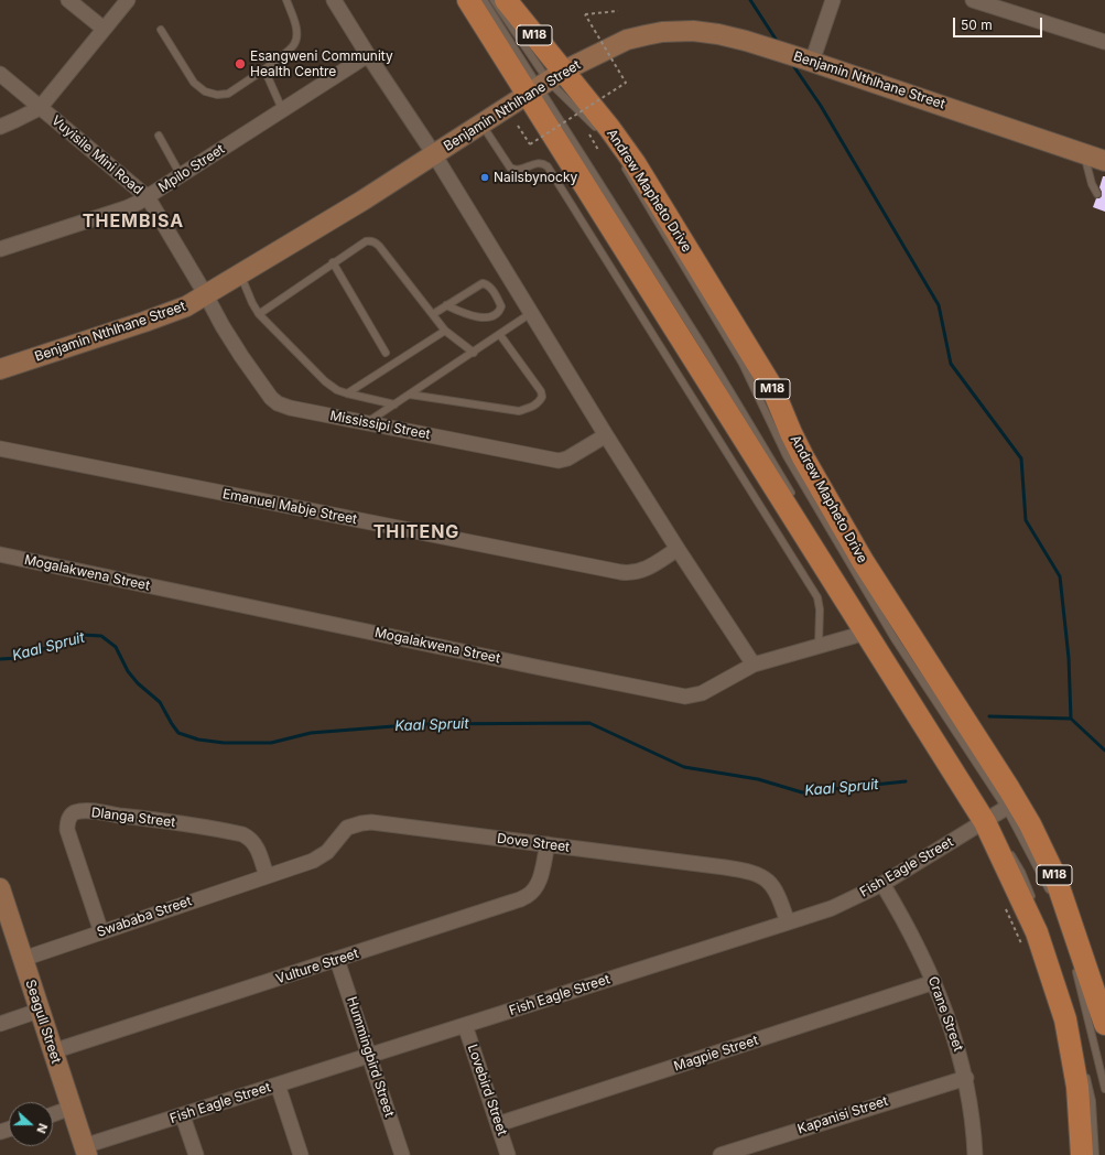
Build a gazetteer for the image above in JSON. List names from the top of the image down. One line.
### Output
{"streets":{"main road":["M18","Andrew Mapheto Drive"],"street":["Benjamin Nthlhane Street","Vuyisile Mini Road","Mpilo Street","Mississipi Street","Emanuel Mabje Street","Mogalakwena Street","Dlanga Street","Dove Street","Fish Eagle Street","Swababa Street","Vulture Street","Crane Street","Seagull Street","Magpie Street","Hummingbird Street","Lovebird Street","Kapanisi Street"]},"crossings":[["M18","Andrew Mapheto Drive"],["M18","Fish Eagle Street"],["Benjamin Nthlhane Street","Vuyisile Mini Road"],["Benjamin Nthlhane Street","Andrew Mapheto Drive"],["Benjamin Nthlhane Street","Mississipi Street"],["Vuyisile Mini Road","Mpilo Street"],["Vuyisile Mini Road","Mississipi Street"],["Andrew Mapheto Drive","Mogalakwena Street"],["Andrew Mapheto Drive","Fish Eagle Street"],["Dlanga Street","Dove Street"],["Dlanga Street","Swababa Street"],["Dove Street","Fish Eagle Street"],["Dove Street","Swababa Street"],["Dove Street","Vulture Street"],["Fish Eagle Street","Crane Street"],["Fish Eagle Street","Seagull Street"],["Fish Eagle Street","Hummingbird Street"],["Fish Eagle Street","Lovebird Street"],["Swababa Street","Seagull Street"],["Vulture Street","Seagull Street"],["Vulture Street","Hummingbird Street"],["Crane Street","Magpie Street"],["Crane Street","Kapanisi Street"],["Magpie Street","Lovebird Street"]],"districts":["THEMBISA","THITENG"],"water":["Kaal Spruit"],"places":["Esangweni Community Health Centre","Nailsbynocky"],"scale_bar":"50 m","north":"right"}
